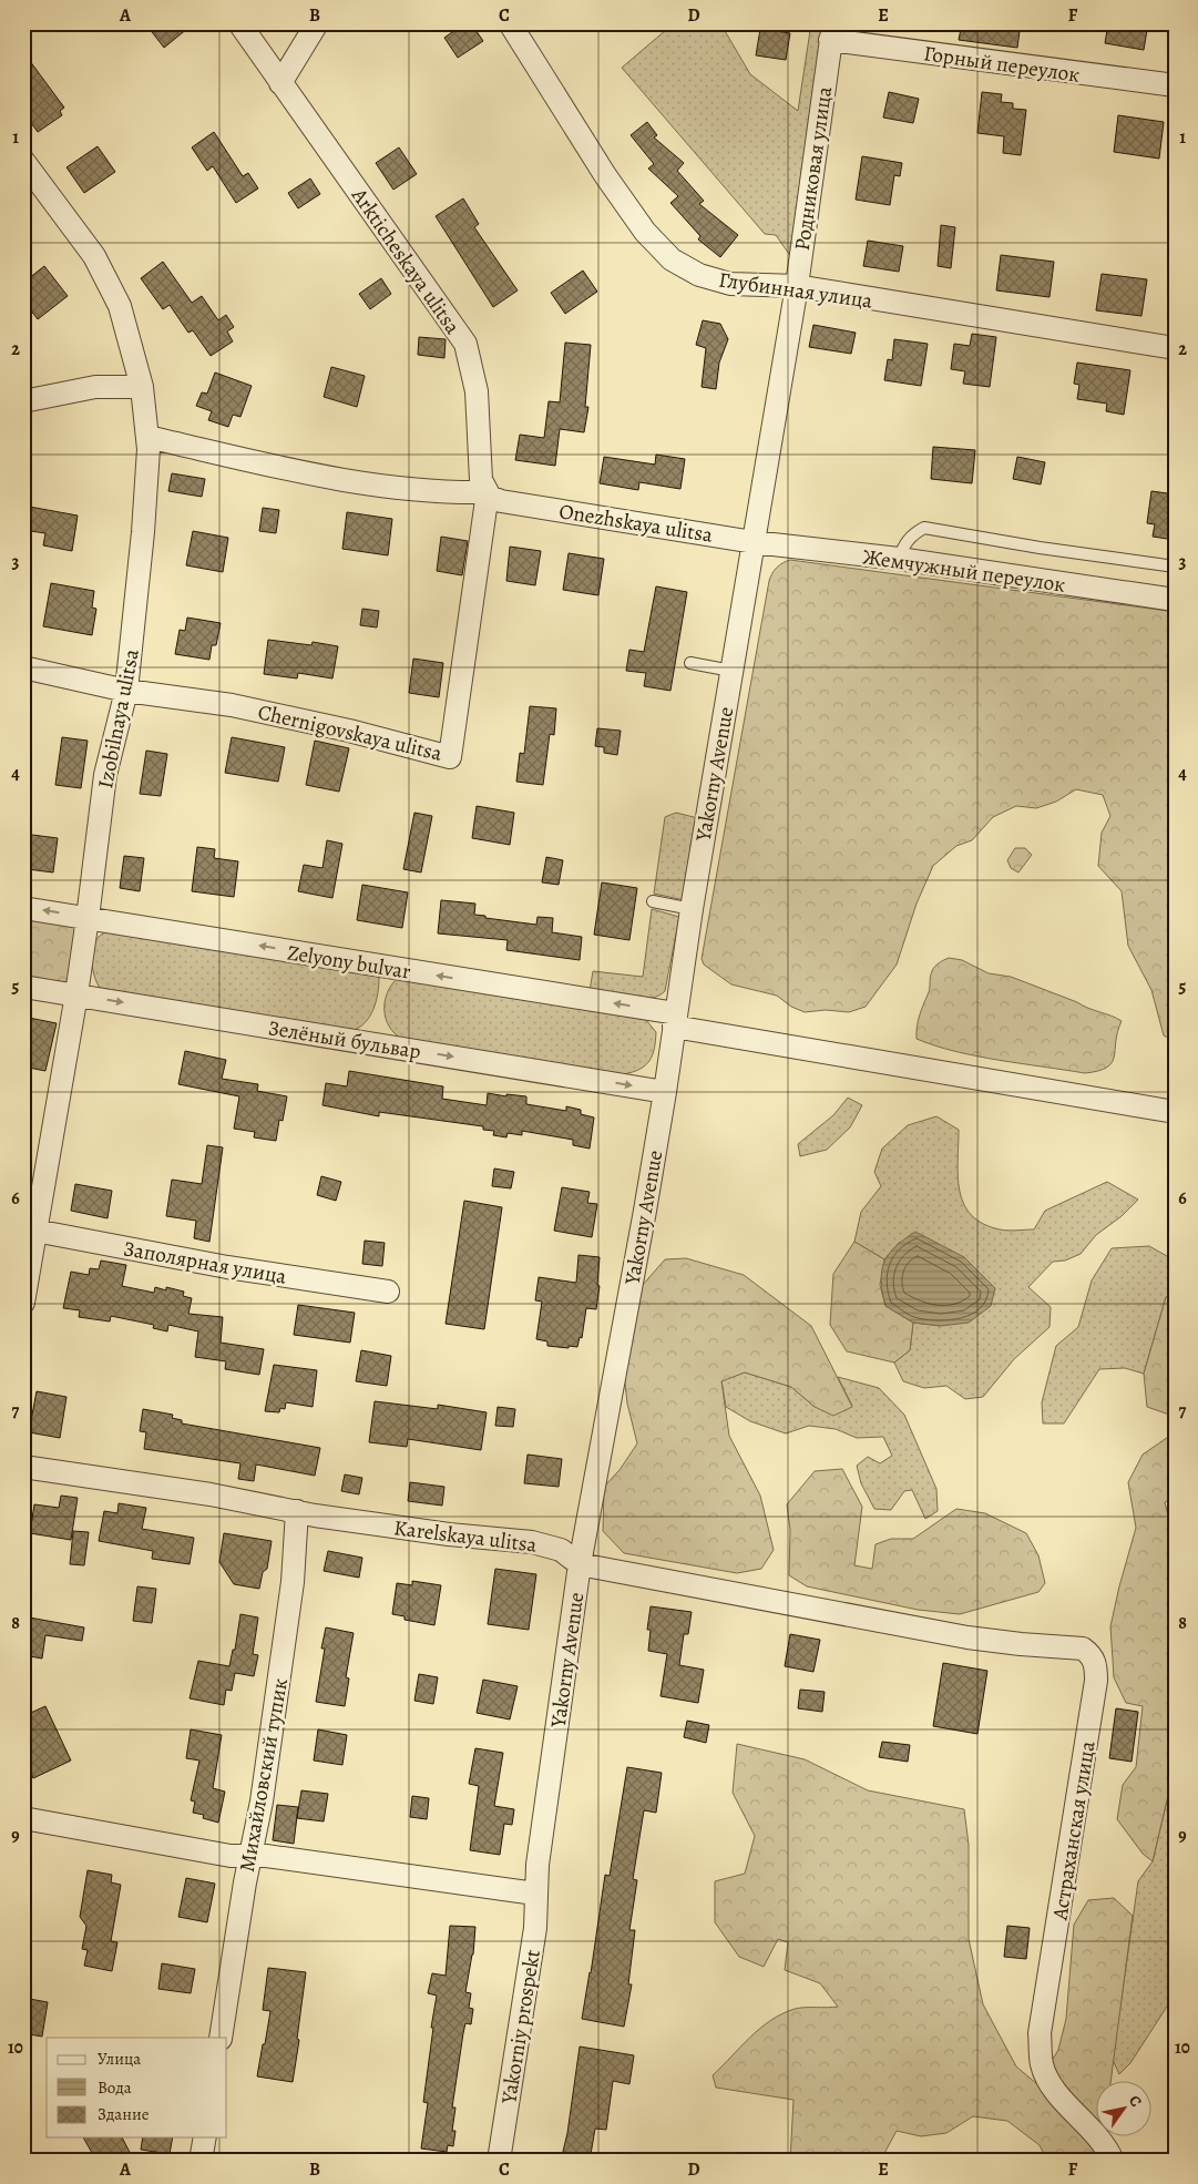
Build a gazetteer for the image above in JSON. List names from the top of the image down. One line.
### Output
{"streets":{"street":["Горный переулок","Родниковая улица","Arkticheskaya ulitsa","Глубинная улица","Onezhskaya ulitsa","Жемчужный переулок","Izobilnaya ulitsa","Chernigovskaya ulitsa","Yakorny Avenue","Zelyony bulvar","Зелёный бульвар","Заполярная улица","Karelskaya ulitsa","Михайловский тупик","Астраханская улица","Yakorniy prospekt"]},"crossings":[["Горный переулок","Родниковая улица"],["Родниковая улица","Глубинная улица"],["Родниковая улица","Onezhskaya ulitsa"],["Родниковая улица","Жемчужный переулок"],["Родниковая улица","Yakorny Avenue"],["Arkticheskaya ulitsa","Onezhskaya ulitsa"],["Arkticheskaya ulitsa","Chernigovskaya ulitsa"],["Onezhskaya ulitsa","Жемчужный переулок"],["Onezhskaya ulitsa","Chernigovskaya ulitsa"],["Onezhskaya ulitsa","Yakorny Avenue"],["Жемчужный переулок","Yakorny Avenue"],["Izobilnaya ulitsa","Chernigovskaya ulitsa"],["Izobilnaya ulitsa","Zelyony bulvar"],["Izobilnaya ulitsa","Зелёный бульвар"],["Izobilnaya ulitsa","Заполярная улица"],["Yakorny Avenue","Zelyony bulvar"],["Yakorny Avenue","Зелёный бульвар"],["Yakorny Avenue","Karelskaya ulitsa"],["Yakorny Avenue","Yakorniy prospekt"],["Karelskaya ulitsa","Михайловский тупик"],["Karelskaya ulitsa","Астраханская улица"]],"one_way":["Zelyony bulvar","Зелёный бульвар"],"legend":["Улица","Вода","Здание"],"north":"top right","grid":{"columns":["A","B","C","D","E","F"],"rows":["1","2","3","4","5","6","7","8","9","10"]}}
